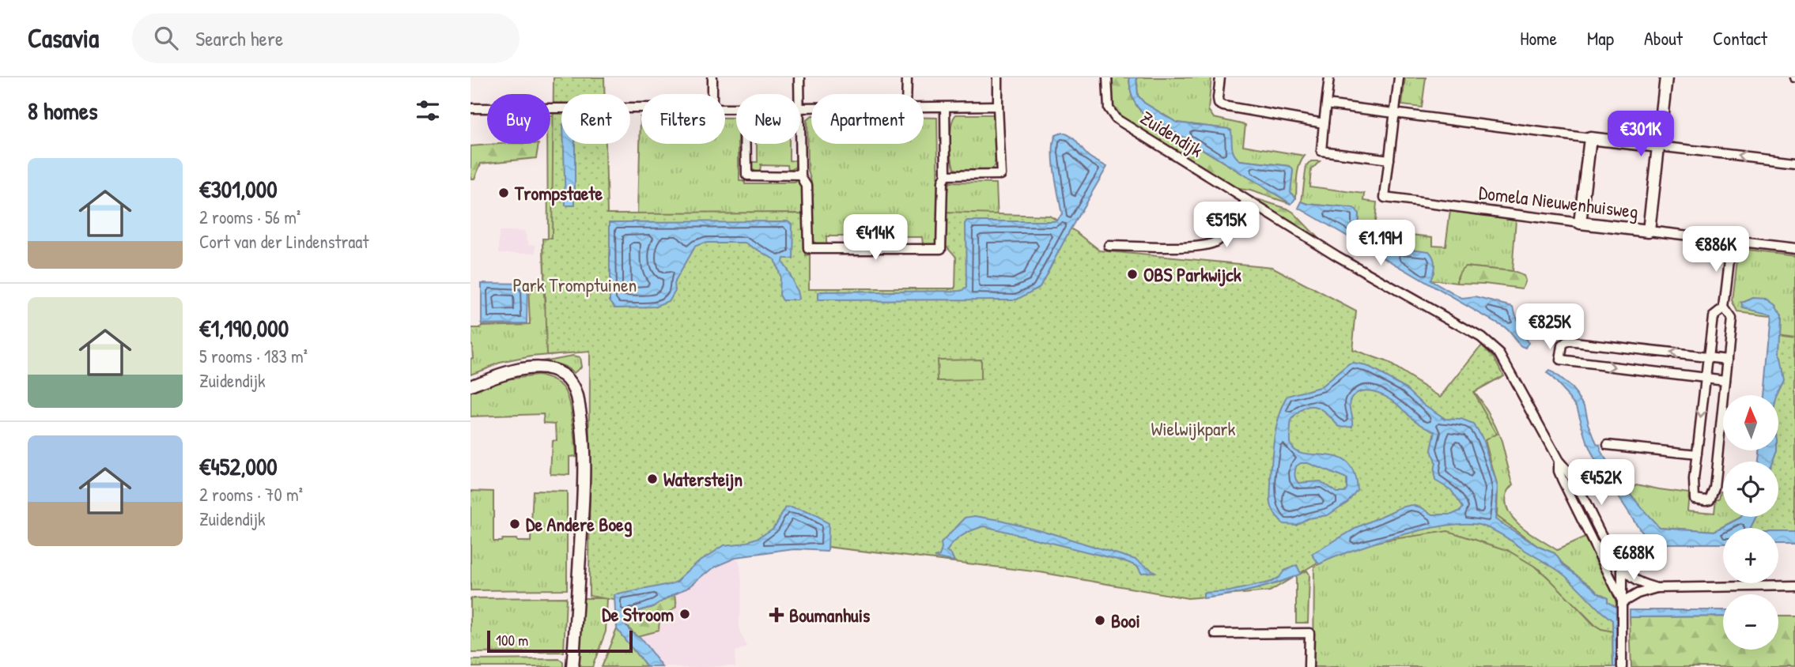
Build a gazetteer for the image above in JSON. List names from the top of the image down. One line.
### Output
{"streets":{"street":["Zuidendijk","Domela Nieuwenhuisweg"]},"parks":["Park Tromptuinen","Wielwijkpark"],"places":{"other":["Trompstaete","OBS Parkwijck","Watersteijn","De Andere Boeg","De Stroom","Booi"],"health":["Boumanhuis"]},"scale_bar":"100 m","north":"top","page":{"header":"Casavia","search":"Search here","nav":["Home","Map","About","Contact"],"heading":"8 homes","chip":["Buy","Rent","Filters","New","Apartment"],"price":["€301K","€515K","€414K","€1.19M","€886K","€825K","€452K","€688K"],"list":[{"name":"€301,000","note":"2 rooms · 56 m² · Cort van der Lindenstraat"},{"name":"€1,190,000","note":"5 rooms · 183 m² · Zuidendijk"},{"name":"€452,000","note":"2 rooms · 70 m² · Zuidendijk"}],"map_buttons":["+","−"],"scale":"100 m"}}
